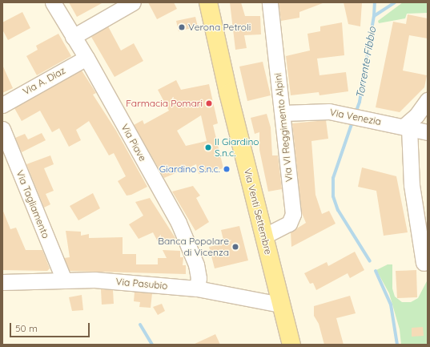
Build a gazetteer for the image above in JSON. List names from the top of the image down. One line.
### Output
{"streets":{"main road":["Via Venti Settembre"],"street":["Via A. Diaz","Via Venezia","Via VI Reggimento Alpini","Via Piave","Via Tagliamento","Via Pasubio"]},"crossings":[["Via A. Diaz","Via Piave"],["Via Venezia","Via VI Reggimento Alpini"],["Via VI Reggimento Alpini","Via Venti Settembre"],["Via Piave","Via Pasubio"],["Via Tagliamento","Via Pasubio"],["Via Venti Settembre","Via Pasubio"]],"water":["Torrente Fibbio"],"places":["Verona Petroli","Farmacia Pomari","Il Giardino S.n.c.","Giardino S.n.c.","Banca Popolare di Vicenza"],"scale_bar":"50 m"}
